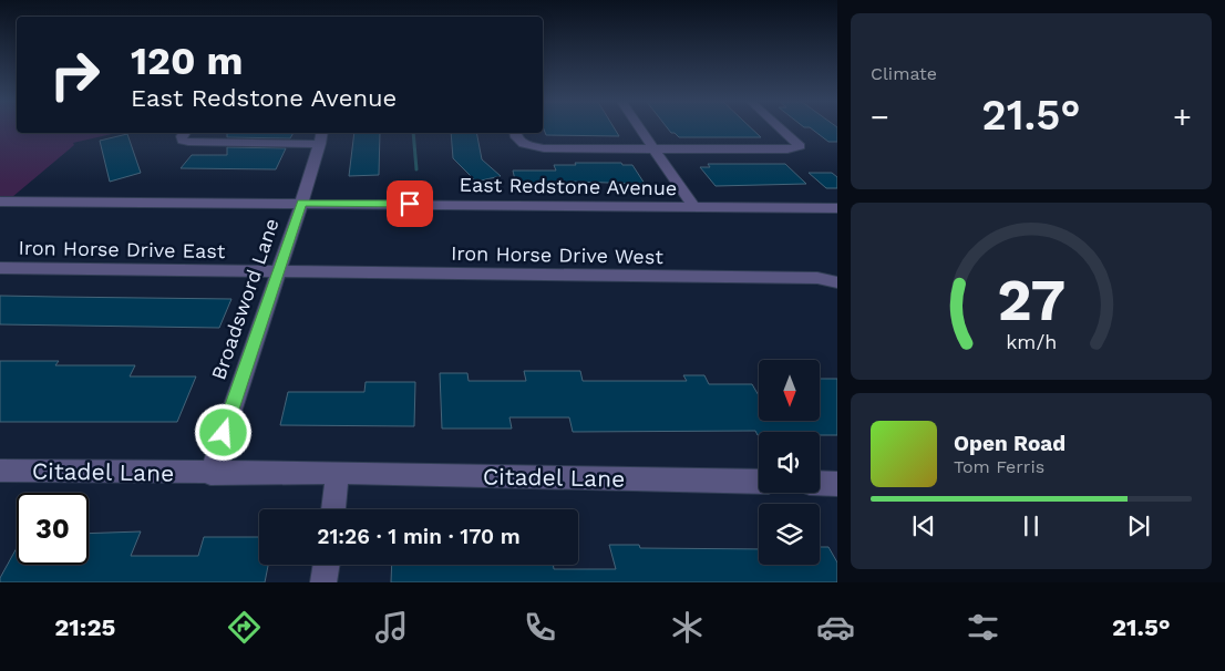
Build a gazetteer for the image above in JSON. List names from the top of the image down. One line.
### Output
{"streets":{"street":["East Redstone Avenue","Iron Horse Drive East","Iron Horse Drive West","Broadsword Lane","Citadel Lane"]},"crossings":[["East Redstone Avenue","Broadsword Lane"],["Iron Horse Drive East","Iron Horse Drive West"],["Iron Horse Drive East","Broadsword Lane"],["Iron Horse Drive West","Broadsword Lane"],["Broadsword Lane","Citadel Lane"]],"north":"bottom","page":{"tile":"Climate","turn":["120 m","East Redstone Avenue"],"heat":["−","21.5°","+"],"song":["Open Road","Tom Ferris"],"limit":"30","trip":"21:26 · 1 min · 170 m","tabs":["21:25","21.5°"],"gauge":["27","km/h"]}}
